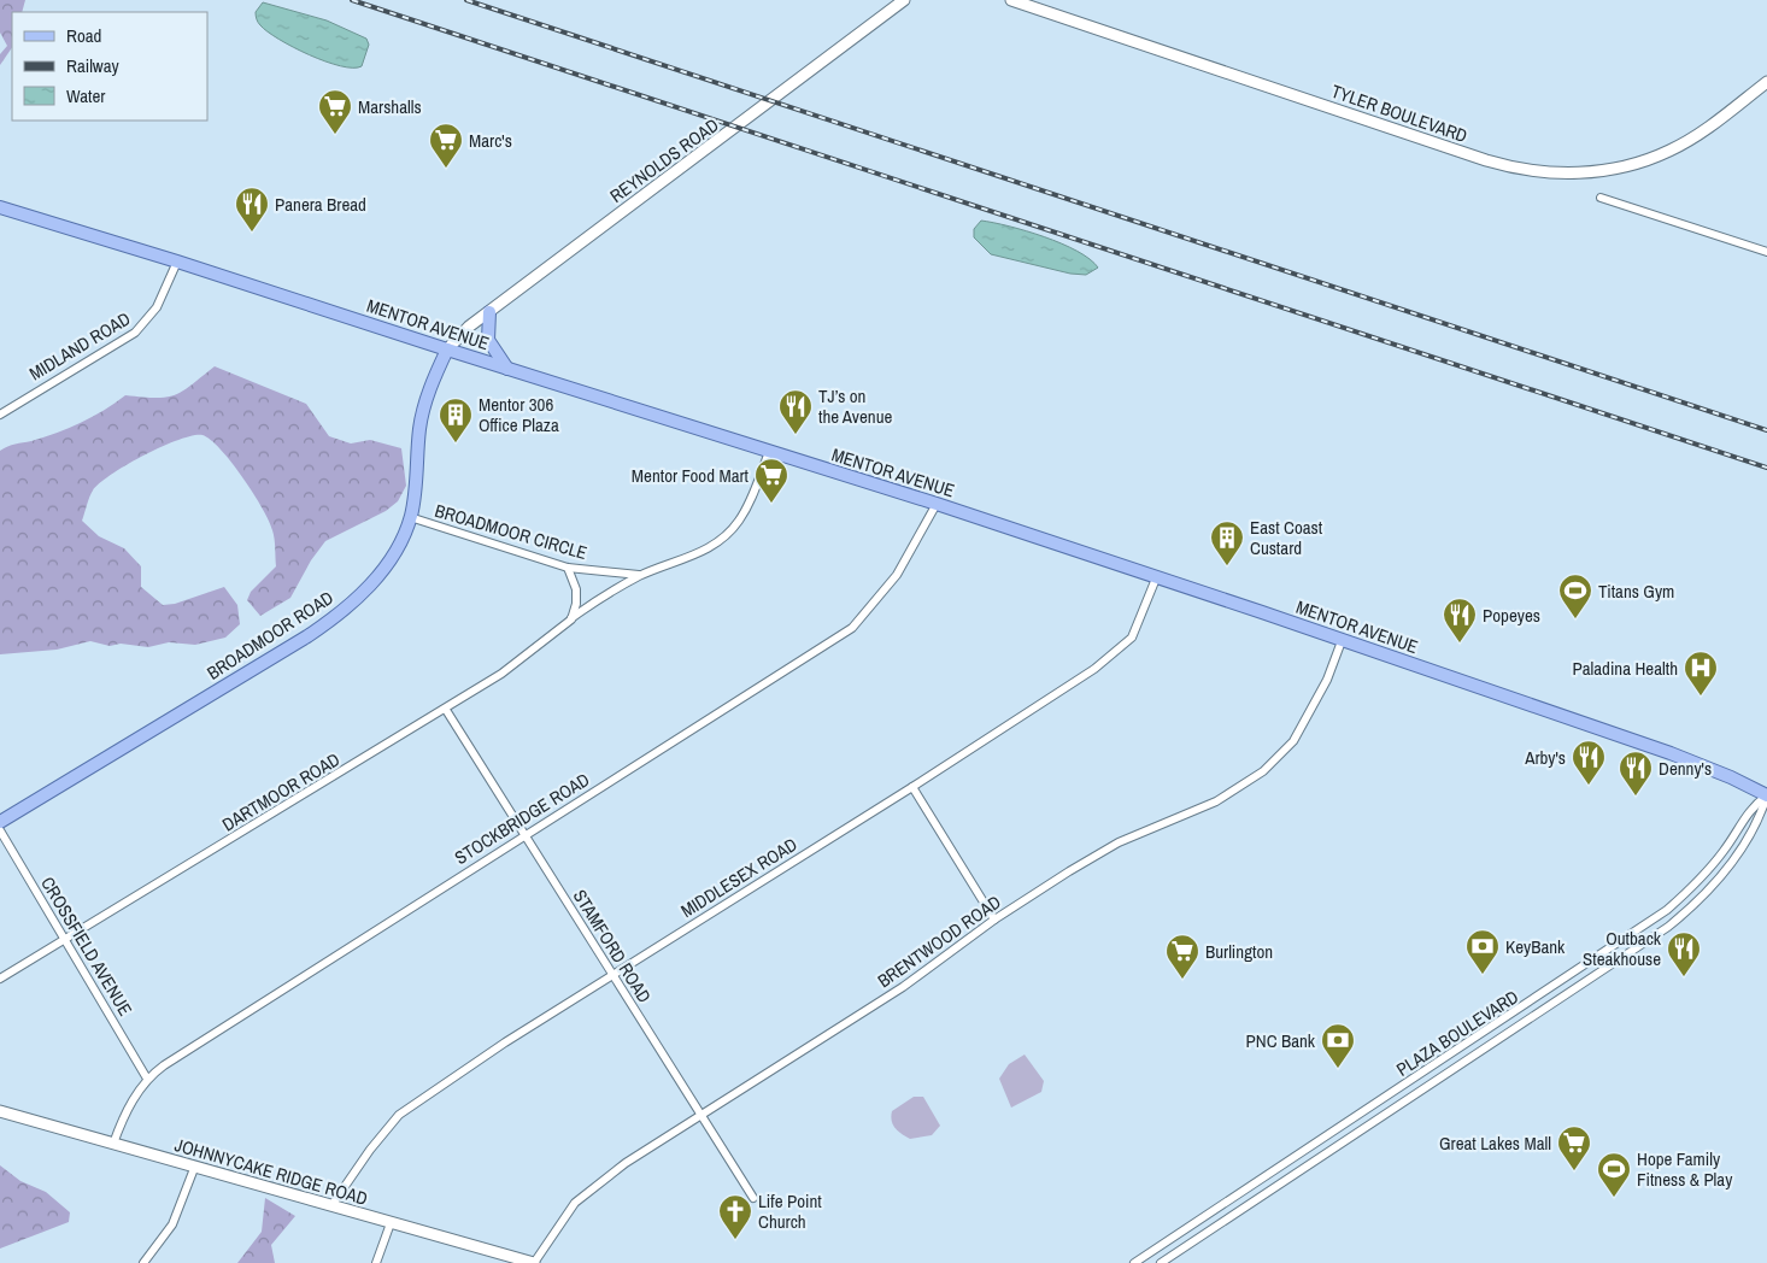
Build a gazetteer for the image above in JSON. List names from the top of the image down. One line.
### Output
{"streets":{"main road":["TYLER BOULEVARD","REYNOLDS ROAD","MENTOR AVENUE","BROADMOOR ROAD","JOHNNYCAKE RIDGE ROAD"],"street":["MIDLAND ROAD","BROADMOOR CIRCLE","DARTMOOR ROAD","STOCKBRIDGE ROAD","MIDDLESEX ROAD","BRENTWOOD ROAD","CROSSFIELD AVENUE","STAMFORD ROAD","PLAZA BOULEVARD"]},"crossings":[["REYNOLDS ROAD","MENTOR AVENUE"],["REYNOLDS ROAD","BROADMOOR ROAD"],["MENTOR AVENUE","MIDLAND ROAD"],["MENTOR AVENUE","BROADMOOR ROAD"],["MENTOR AVENUE","DARTMOOR ROAD"],["MENTOR AVENUE","STOCKBRIDGE ROAD"],["MENTOR AVENUE","MIDDLESEX ROAD"],["MENTOR AVENUE","BRENTWOOD ROAD"],["MENTOR AVENUE","PLAZA BOULEVARD"],["BROADMOOR CIRCLE","BROADMOOR ROAD"],["BROADMOOR CIRCLE","DARTMOOR ROAD"],["DARTMOOR ROAD","CROSSFIELD AVENUE"],["DARTMOOR ROAD","STAMFORD ROAD"],["STOCKBRIDGE ROAD","CROSSFIELD AVENUE"],["STOCKBRIDGE ROAD","STAMFORD ROAD"],["STOCKBRIDGE ROAD","JOHNNYCAKE RIDGE ROAD"],["MIDDLESEX ROAD","STAMFORD ROAD"],["MIDDLESEX ROAD","JOHNNYCAKE RIDGE ROAD"],["BRENTWOOD ROAD","STAMFORD ROAD"],["BRENTWOOD ROAD","JOHNNYCAKE RIDGE ROAD"]],"places":{"supermarket":["Marshalls","Marc's","Mentor Food Mart","Burlington","Great Lakes Mall"],"restaurant":["Panera Bread","TJ’s on the Avenue","Popeyes","Arby's","Denny's","Outback Steakhouse"],"building":["Mentor 306 Office Plaza","East Coast Custard"],"sports":["Titans Gym","Hope Family Fitness & Play"],"hospital":["Paladina Health"],"bank":["KeyBank","PNC Bank"],"church":["Life Point Church"]},"legend":["Road","Railway","Water"]}
